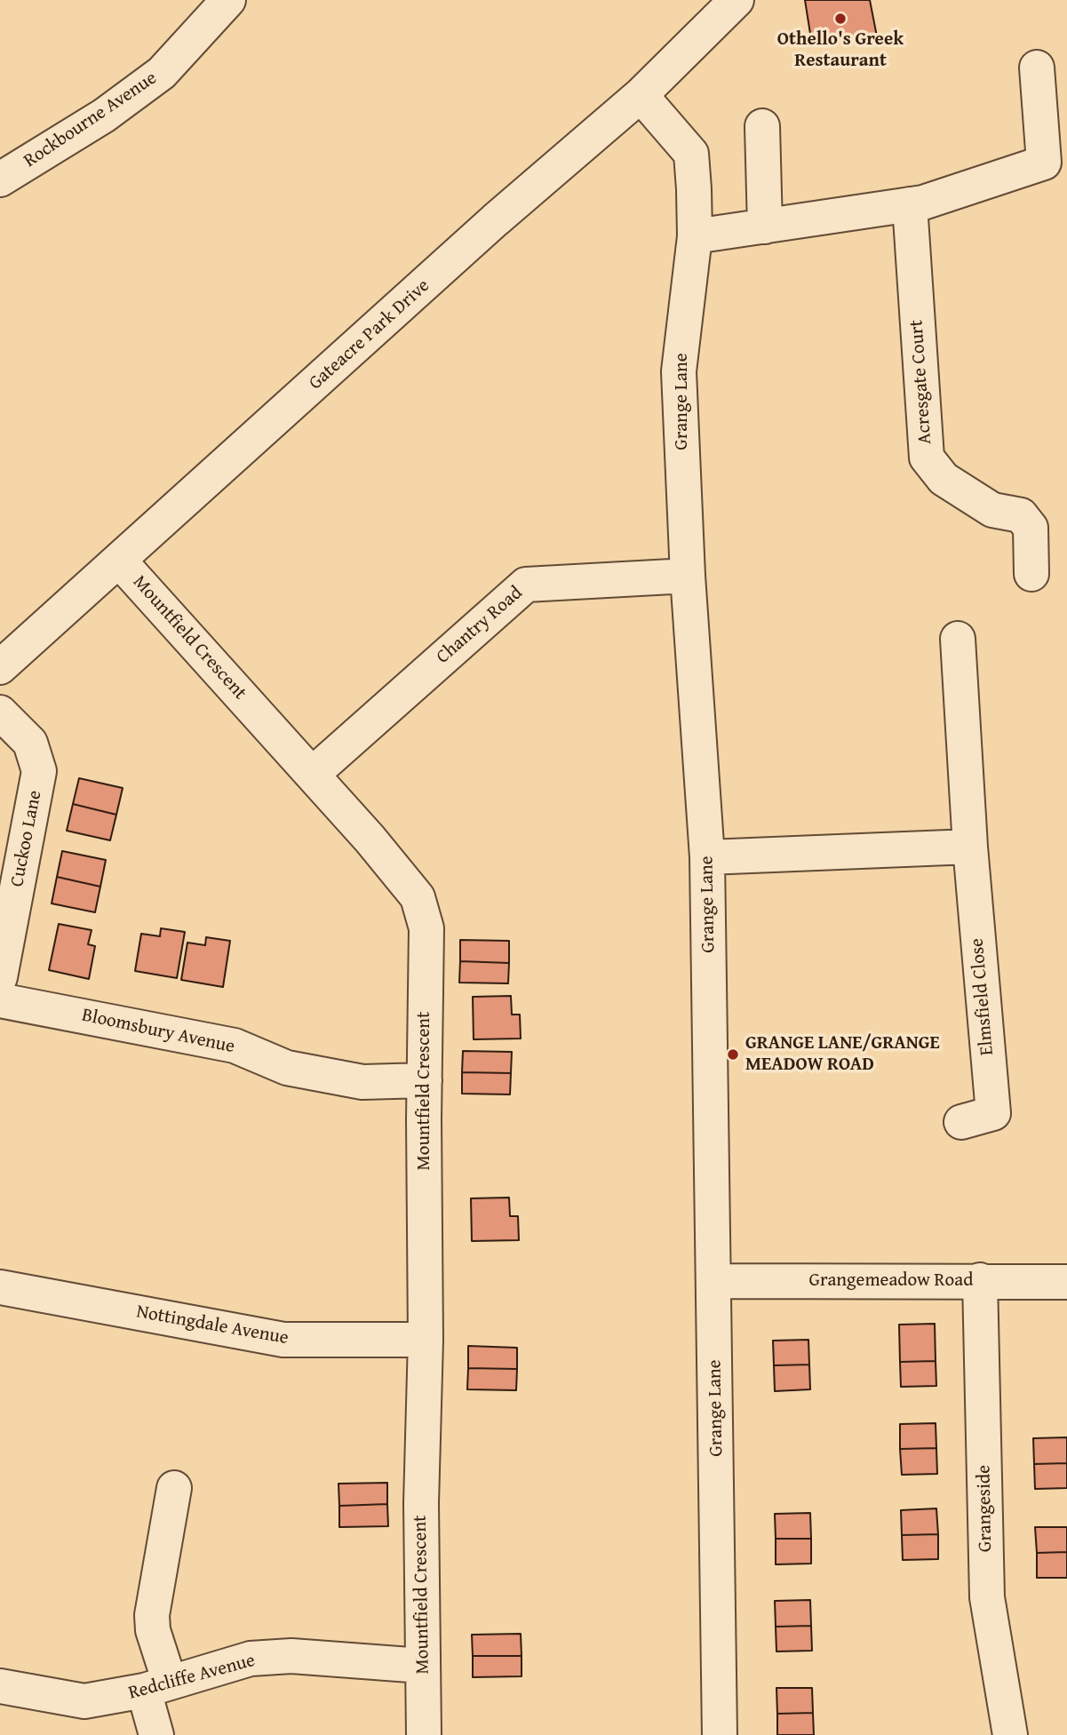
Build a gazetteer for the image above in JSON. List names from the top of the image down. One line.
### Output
{"streets":{"street":["Rockbourne Avenue","Gateacre Park Drive","Acresgate Court","Grange Lane","Chantry Road","Mountfield Crescent","Cuckoo Lane","Elmsfield Close","Bloomsbury Avenue","Grangemeadow Road","Nottingdale Avenue","Grangeside","Redcliffe Avenue"]},"crossings":[["Gateacre Park Drive","Grange Lane"],["Gateacre Park Drive","Mountfield Crescent"],["Grange Lane","Chantry Road"],["Grange Lane","Grangemeadow Road"],["Chantry Road","Mountfield Crescent"],["Mountfield Crescent","Bloomsbury Avenue"],["Mountfield Crescent","Nottingdale Avenue"],["Mountfield Crescent","Redcliffe Avenue"],["Grangemeadow Road","Grangeside"]],"places":["Othello's Greek Restaurant","GRANGE LANE/GRANGE MEADOW ROAD"]}
